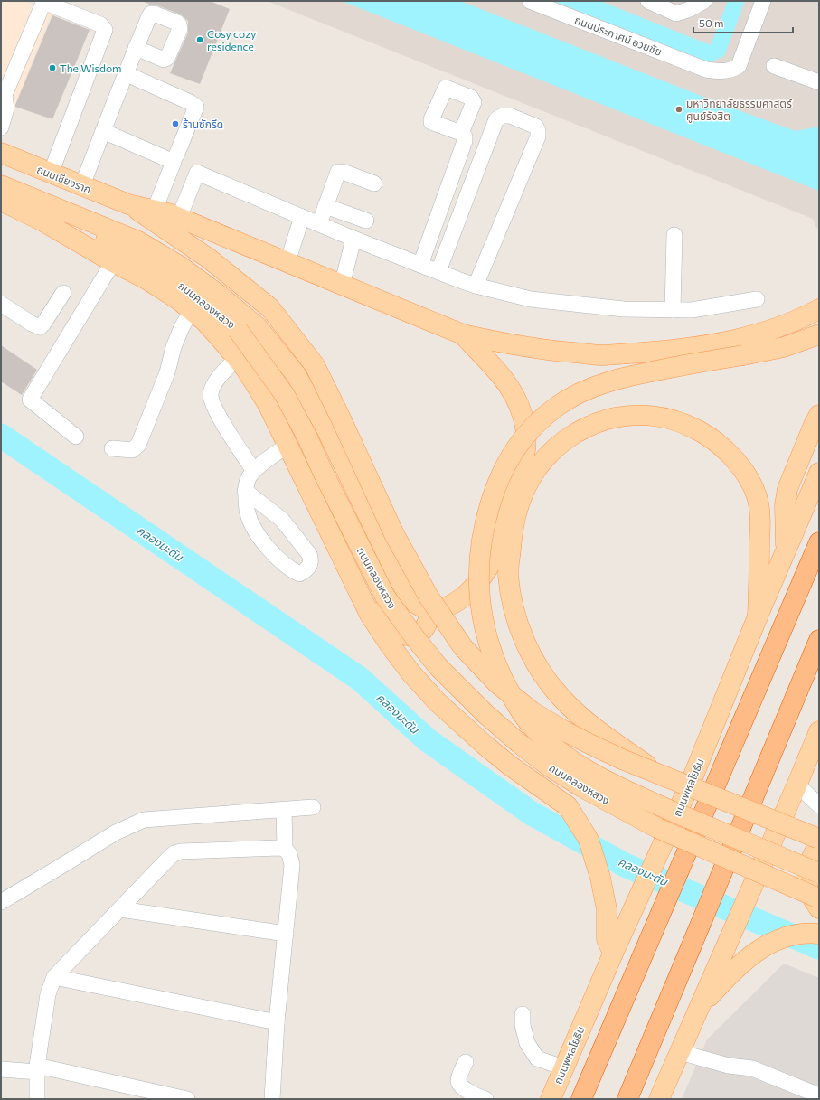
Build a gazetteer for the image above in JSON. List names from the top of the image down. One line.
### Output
{"streets":{"main road":["ถนนเชียงราก","ถนนคลองหลวง","ถนนพหลโยธิน"],"street":["ถนนประภาศน์ อวยชัย"]},"water":["คลองมะดัน"],"places":["Cosy cozy residence","The Wisdom","มหาวิทยาลัยธรรมศาสตร์ ศูนย์รังสิต","ร้านซักรีด"],"scale_bar":"50 m"}
